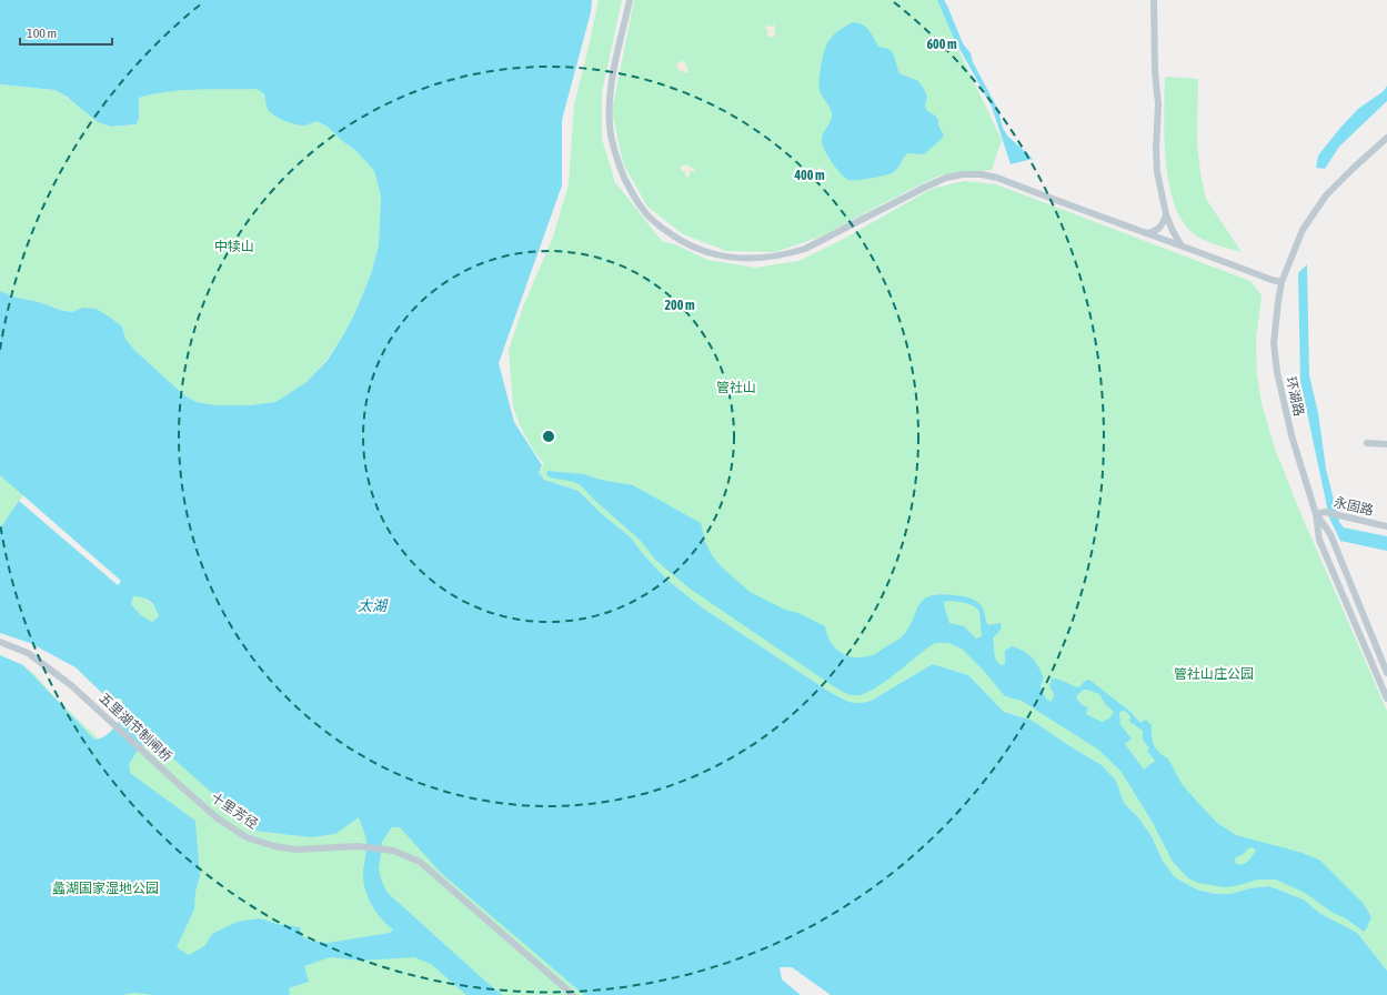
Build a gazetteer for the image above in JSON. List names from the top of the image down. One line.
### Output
{"streets":{"street":["环湖路","永固路","五里湖节制闸桥","十里芳径"]},"crossings":[["环湖路","永固路"],["五里湖节制闸桥","十里芳径"]],"water":["太湖"],"parks":["中犊山","管社山","管社山庄公园","蠡湖国家湿地公园"],"scale_bar":"100 m","rings":["600 m","400 m","200 m"]}
